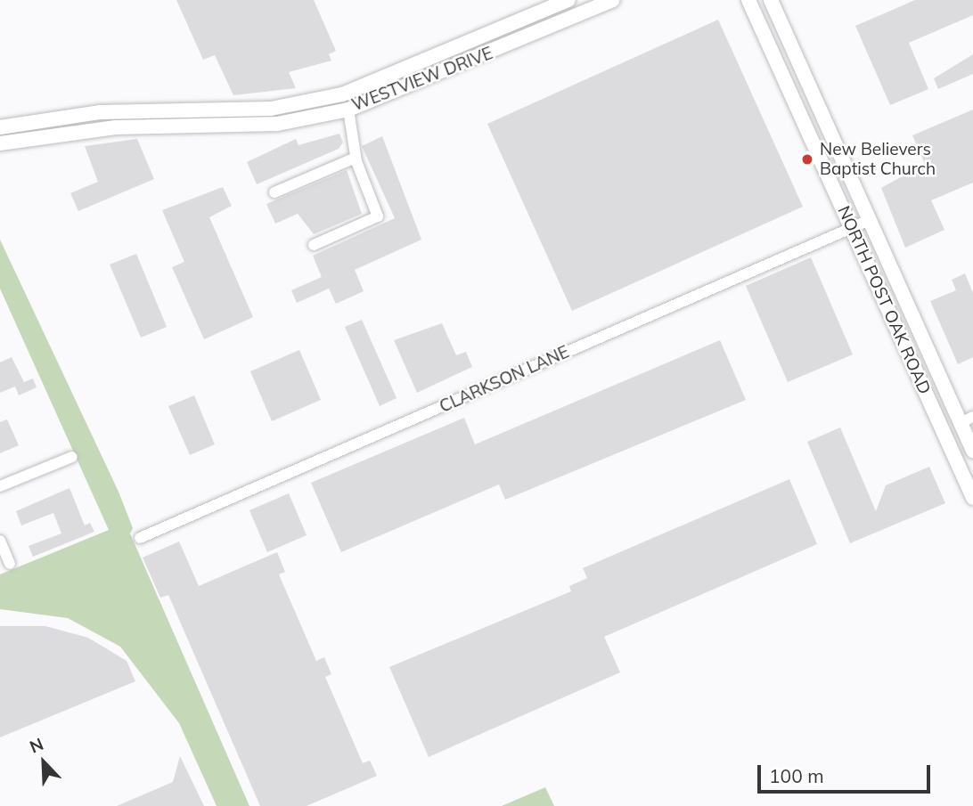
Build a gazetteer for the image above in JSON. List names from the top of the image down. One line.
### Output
{"streets":{"main road":["WESTVIEW DRIVE","NORTH POST OAK ROAD"],"street":["CLARKSON LANE"]},"crossings":[["NORTH POST OAK ROAD","CLARKSON LANE"]],"places":["New Believers Baptist Church"],"scale_bar":"100 m","north":"top left"}
